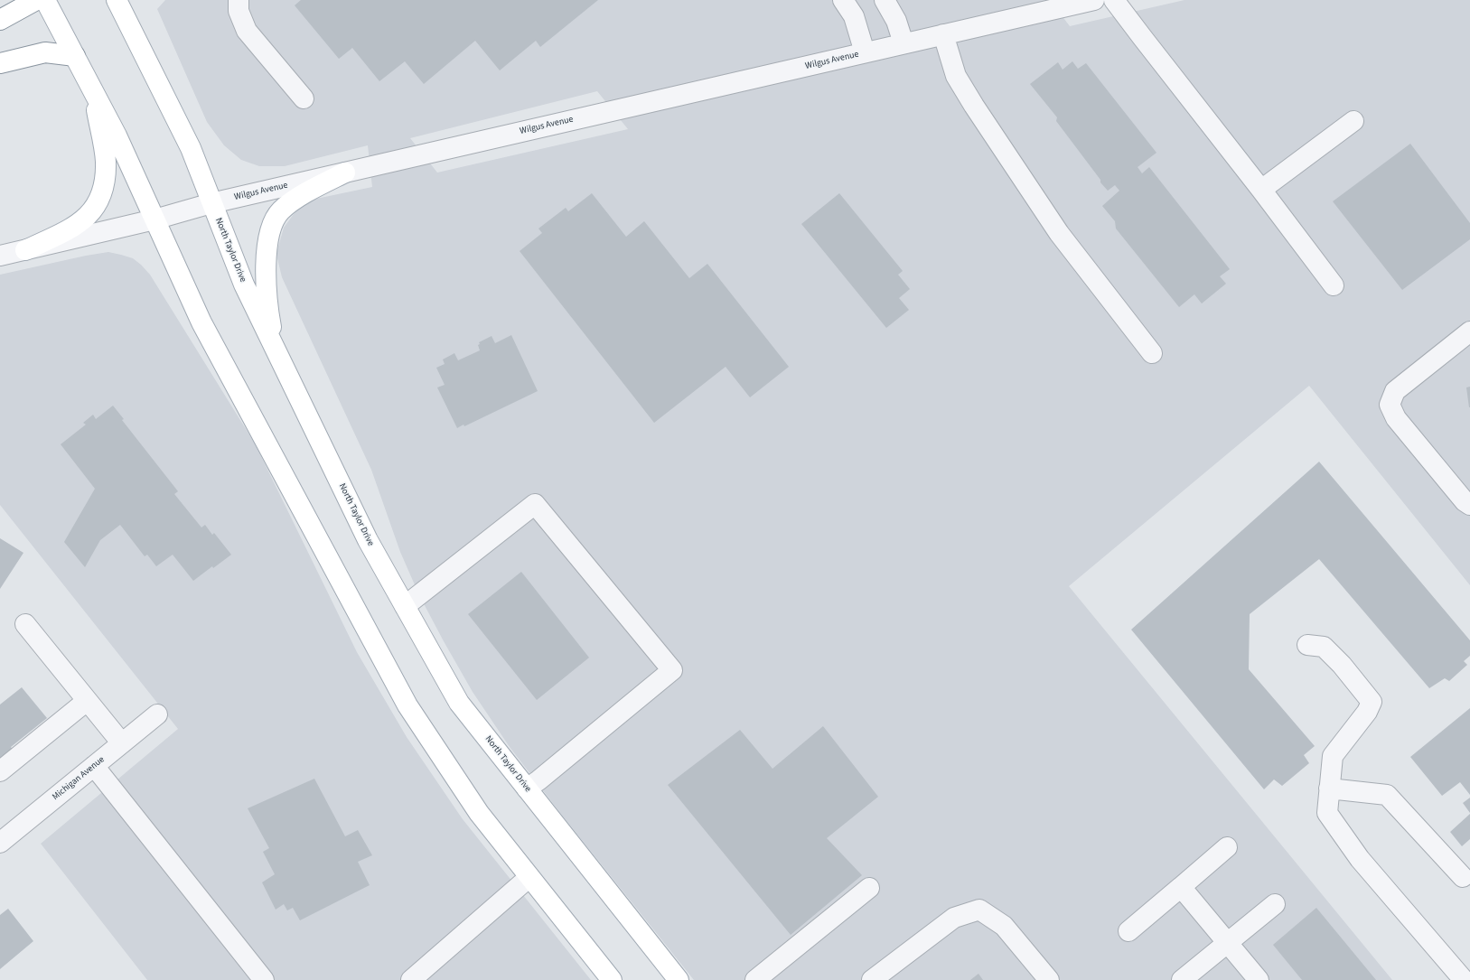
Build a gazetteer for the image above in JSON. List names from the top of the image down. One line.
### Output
{"streets":{"main road":["North Taylor Drive"],"street":["Wilgus Avenue","Michigan Avenue"]},"crossings":[["Wilgus Avenue","North Taylor Drive"]]}
